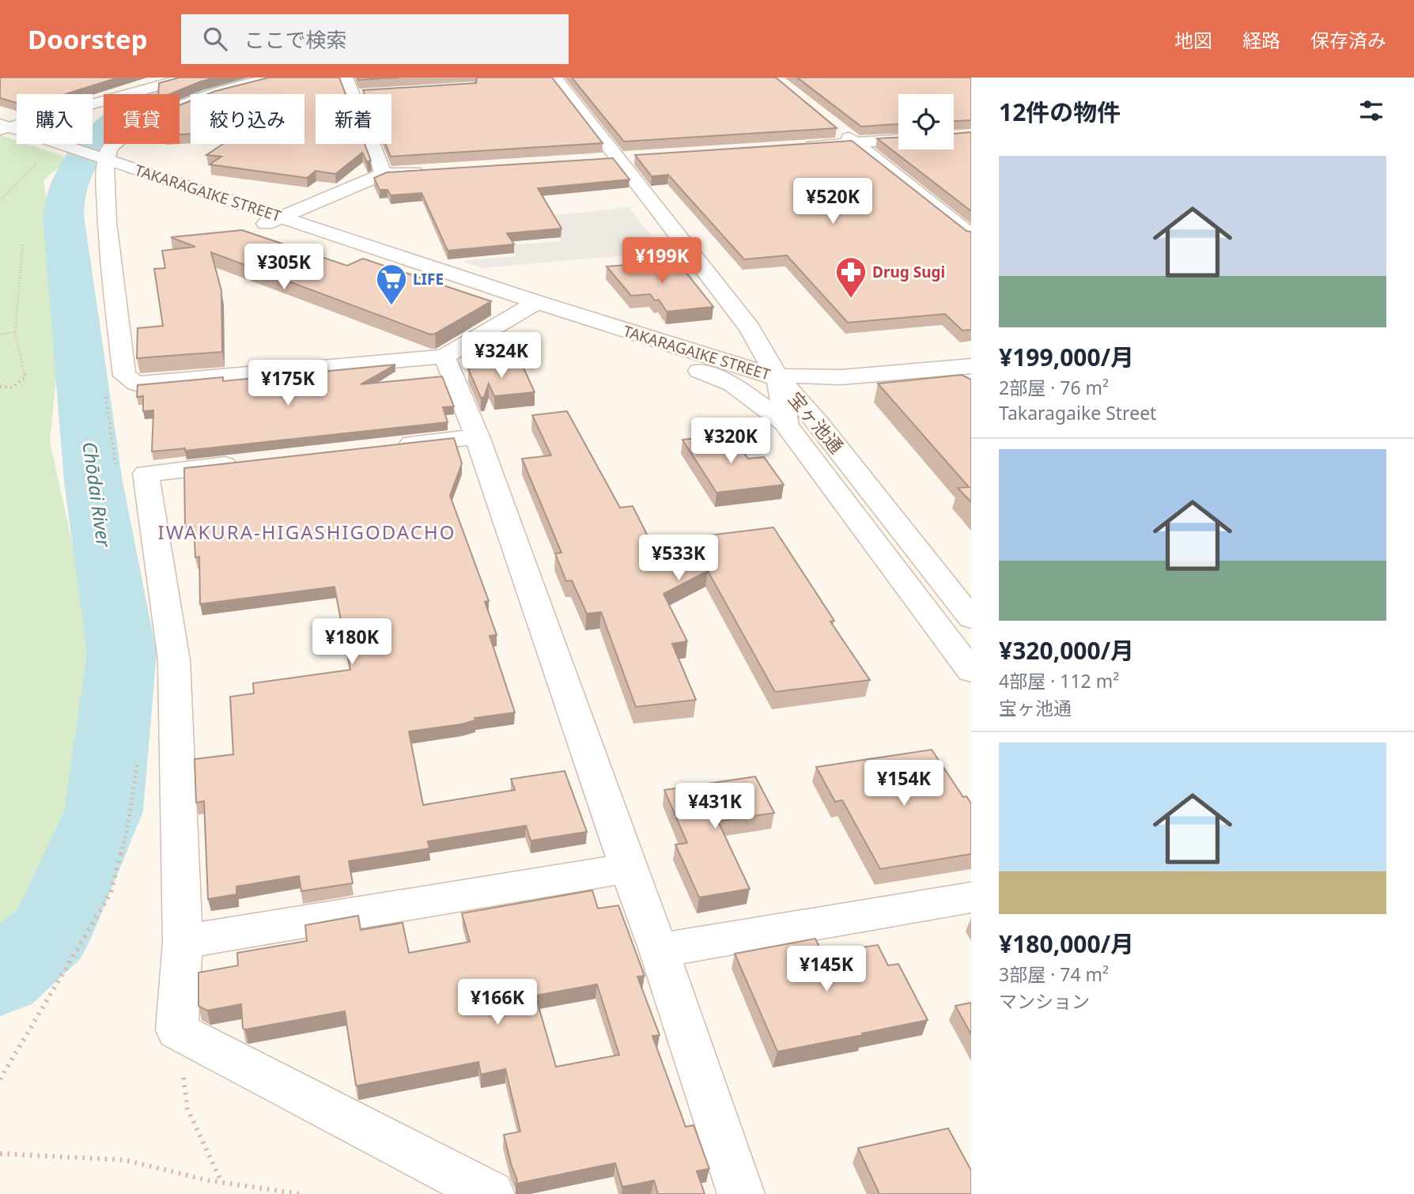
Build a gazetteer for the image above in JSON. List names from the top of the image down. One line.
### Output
{"streets":{"street":["TAKARAGAIKE STREET","宝ヶ池通"]},"crossings":[["TAKARAGAIKE STREET","宝ヶ池通"]],"districts":["IWAKURA-HIGASHIGODACHO"],"water":["Chōdai River"],"places":{"pharmacy":["Drug Sugi"],"supermarket":["LIFE"]},"page":{"header":"Doorstep","search":"ここで検索","nav":["地図","経路","保存済み"],"heading":"12件の物件","chip":["購入","賃貸","絞り込み","新着"],"list":[{"name":"¥199,000/月","note":"2部屋 · 76 m² · Takaragaike Street"},{"name":"¥320,000/月","note":"4部屋 · 112 m² · 宝ヶ池通"},{"name":"¥180,000/月","note":"3部屋 · 74 m² · マンション"}],"price":["¥520K","¥199K","¥305K","¥324K","¥175K","¥320K","¥533K","¥180K","¥154K","¥431K","¥145K","¥166K"]}}
